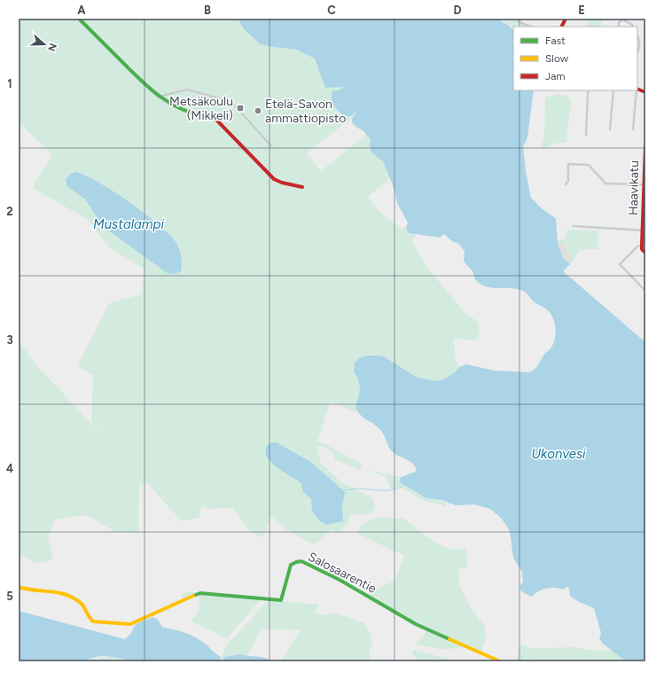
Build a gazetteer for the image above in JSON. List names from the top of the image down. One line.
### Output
{"streets":{"street":["Haavikatu","Salosaarentie"]},"water":["Mustalampi","Ukonvesi"],"places":{"transit":["Metsäkoulu (Mikkeli)"],"other":["Etelä-Savon ammattiopisto"]},"legend":["Fast","Slow","Jam"],"north":"right","grid":{"columns":["A","B","C","D","E"],"rows":["1","2","3","4","5"]}}
